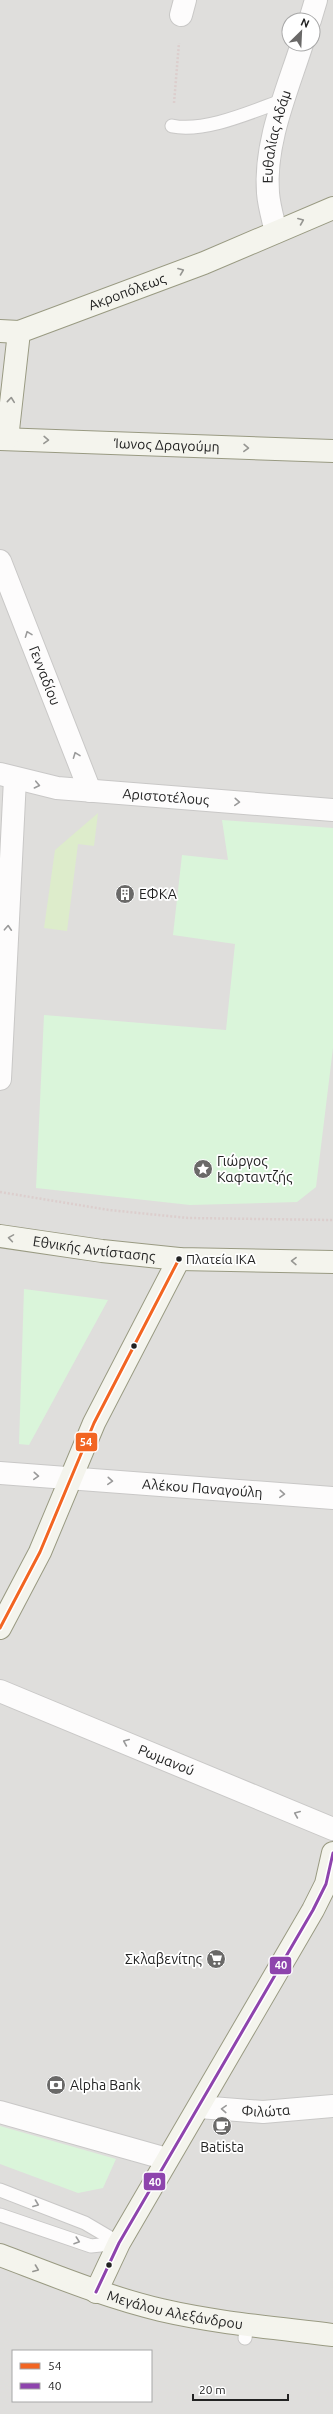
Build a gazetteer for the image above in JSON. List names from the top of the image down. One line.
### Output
{"streets":{"main road":["Ακροπόλεως","Ίωνος Δραγούμη","Εθνικής Αντίστασης","Μεγάλου Αλεξάνδρου"],"street":["Ευθαλίας Αδάμ","Γενναδίου","Αριστοτέλους","Αλέκου Παναγούλη","Ρωμανού","Φιλώτα"]},"crossings":[["Ευθαλίας Αδάμ","Ακροπόλεως"],["Ακροπόλεως","Ίωνος Δραγούμη"],["Γενναδίου","Αριστοτέλους"]],"one_way":["Ακροπόλεως","Ίωνος Δραγούμη","Γενναδίου","Αριστοτέλους","Εθνικής Αντίστασης","Αλέκου Παναγούλη","Ρωμανού","Φιλώτα"],"places":{"building":["ΕΦΚΑ"],"place":["Γιώργος Καφταντζής"],"other":["Πλατεία ΙΚΑ"],"supermarket":["Σκλαβενίτης"],"bank":["Alpha Bank"],"cafe":["Batista"]},"lines":["transit line 54","transit line 40"],"legend":["54","40"],"scale_bar":"20 m","north":"top right"}
